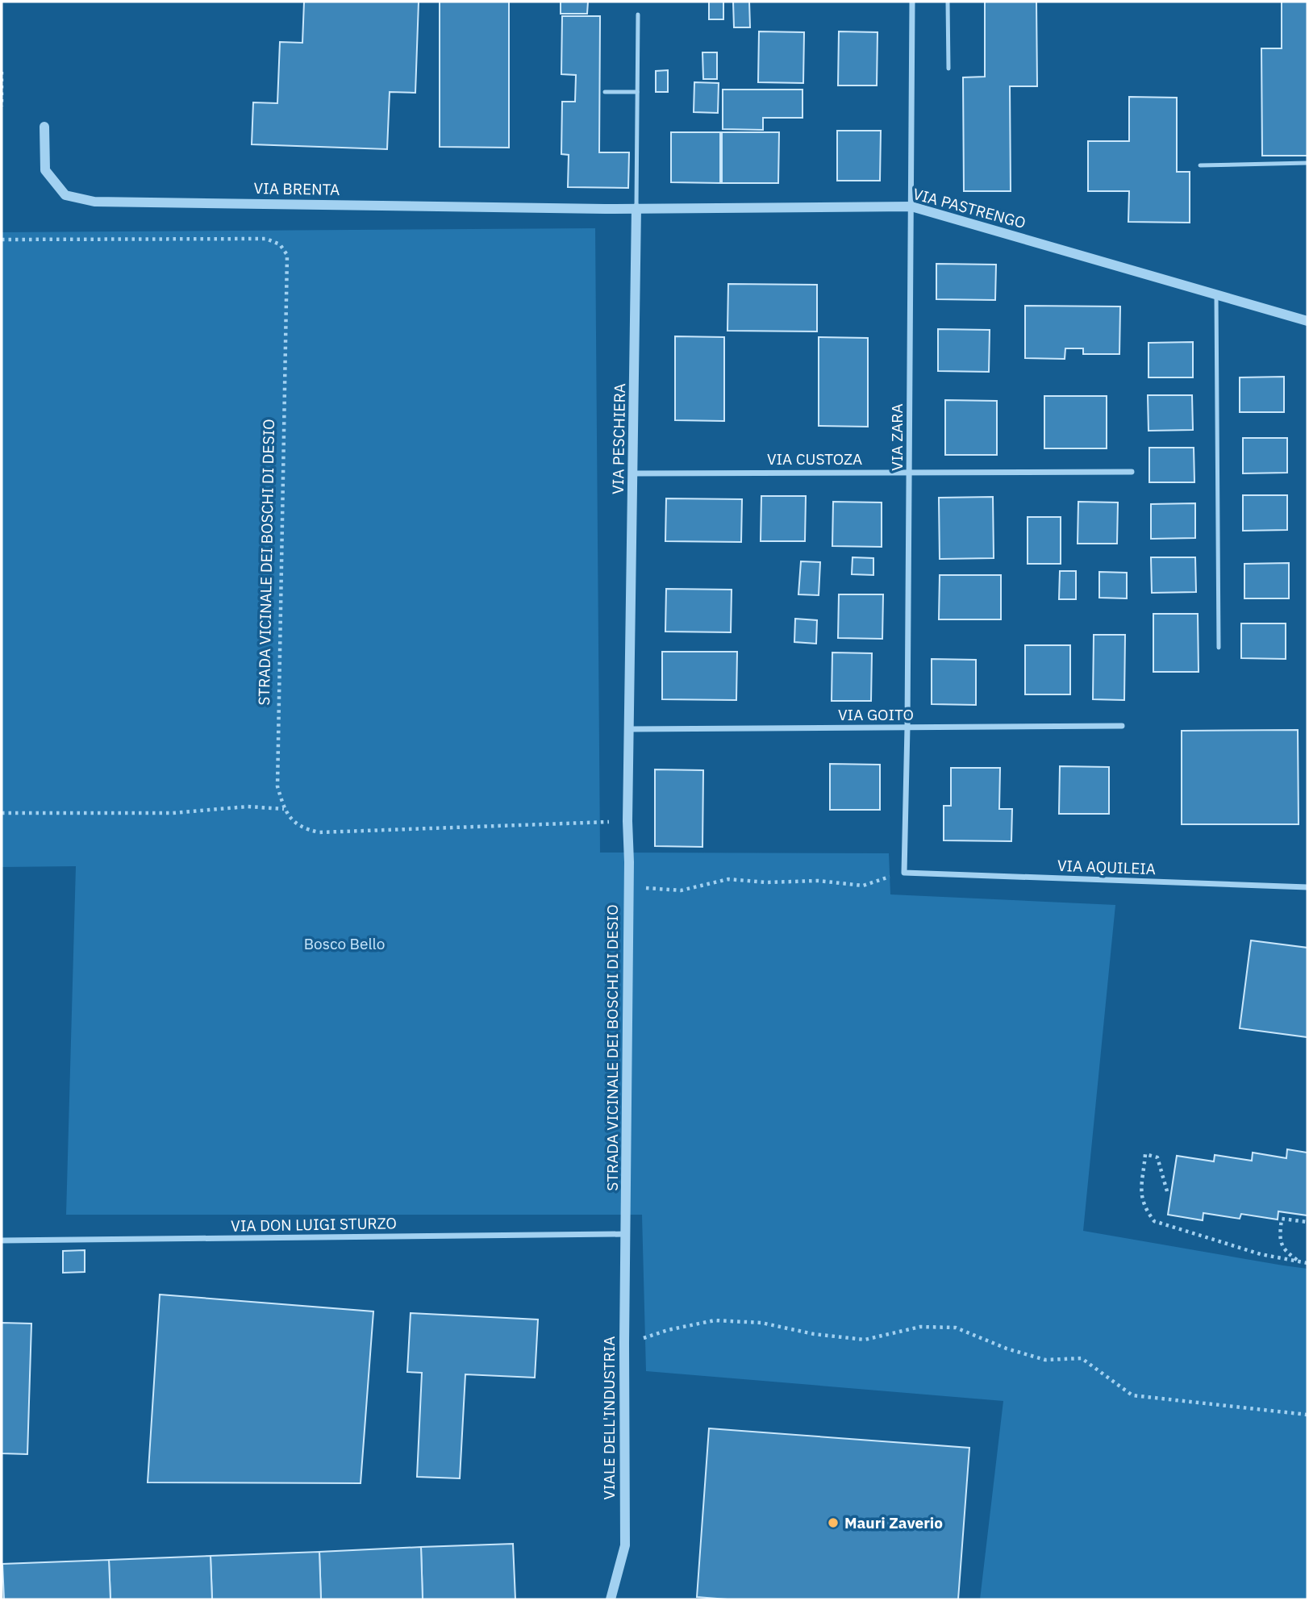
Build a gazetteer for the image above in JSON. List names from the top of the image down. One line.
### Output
{"streets":{"street":["VIA BRENTA","VIA PASTRENGO","VIA ZARA","VIA PESCHIERA","VIA CUSTOZA","STRADA VICINALE DEI BOSCHI DI DESIO","VIA GOITO","VIA AQUILEIA","VIA DON LUIGI STURZO","VIALE DELL'INDUSTRIA"]},"crossings":[["VIA BRENTA","VIA PASTRENGO"],["VIA PASTRENGO","VIA ZARA"],["VIA PASTRENGO","VIA PESCHIERA"],["VIA ZARA","VIA CUSTOZA"],["VIA ZARA","VIA GOITO"],["VIA ZARA","VIA AQUILEIA"],["VIA PESCHIERA","VIA CUSTOZA"],["VIA PESCHIERA","STRADA VICINALE DEI BOSCHI DI DESIO"],["VIA PESCHIERA","VIA GOITO"],["STRADA VICINALE DEI BOSCHI DI DESIO","VIA DON LUIGI STURZO"],["STRADA VICINALE DEI BOSCHI DI DESIO","VIALE DELL'INDUSTRIA"],["VIA DON LUIGI STURZO","VIALE DELL'INDUSTRIA"]],"parks":["Bosco Bello"],"places":["Mauri Zaverio"]}
